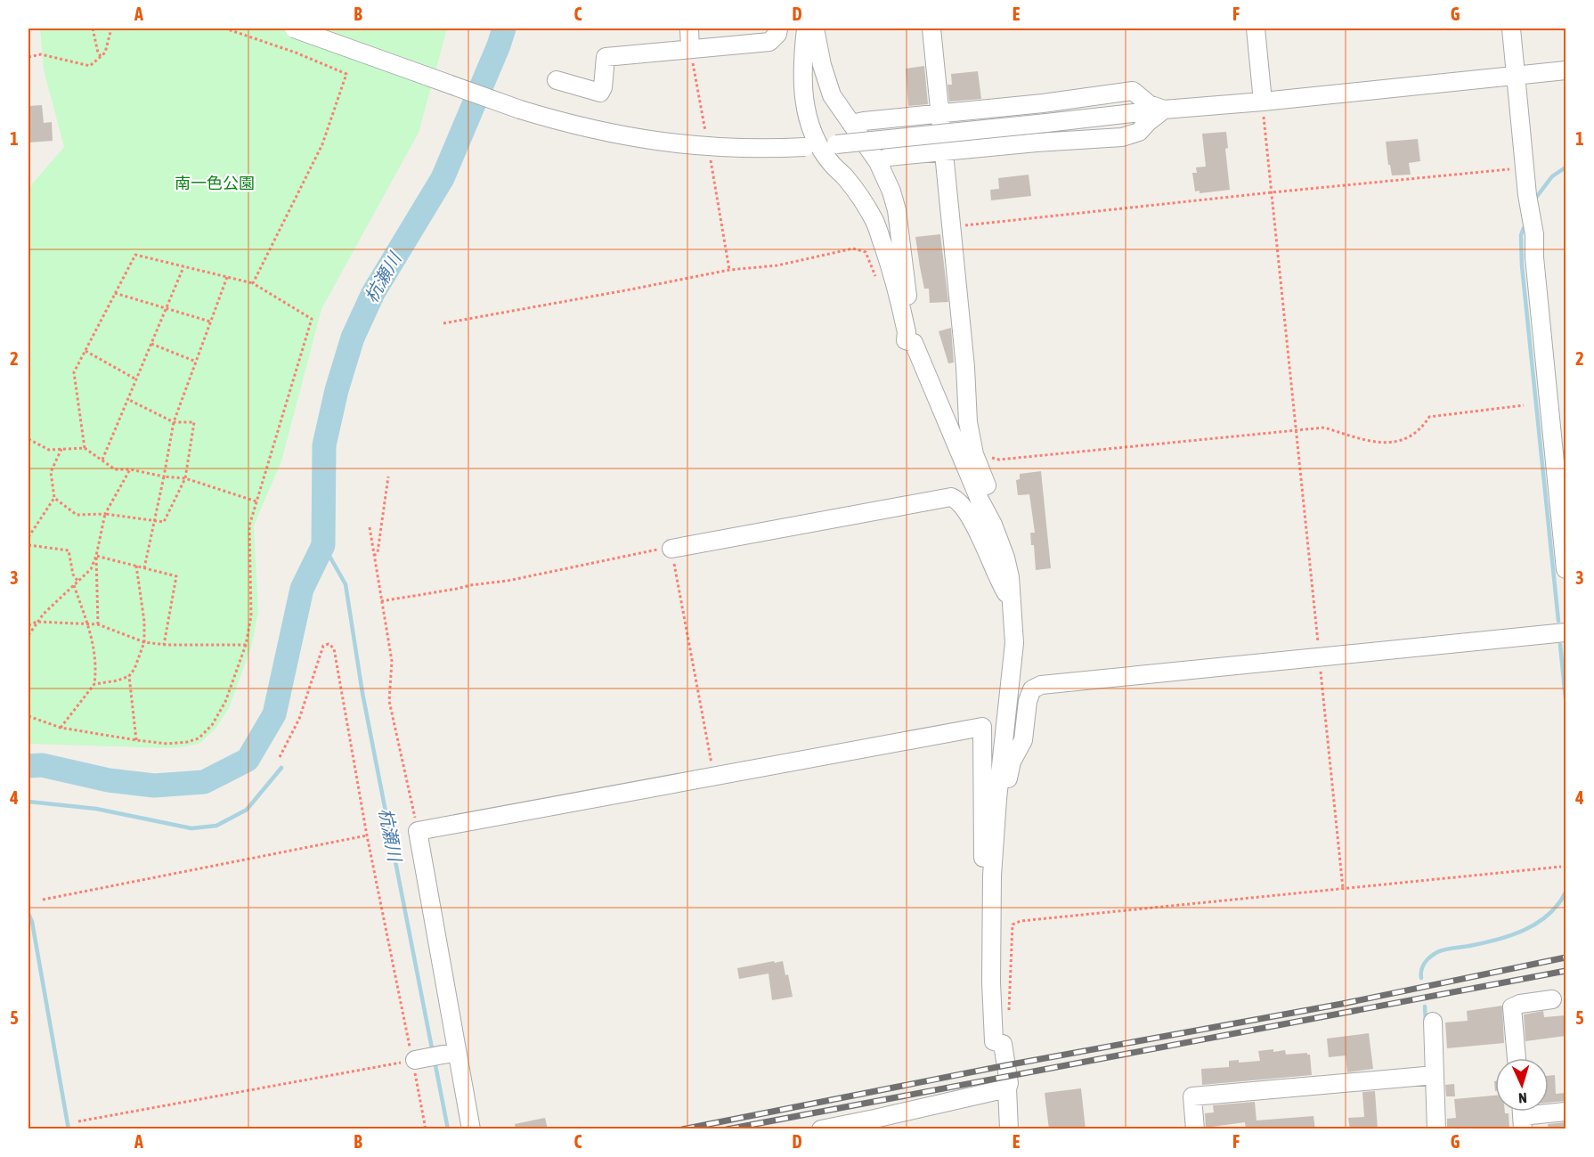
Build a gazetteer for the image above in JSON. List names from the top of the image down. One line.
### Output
{"water":["杭瀬川"],"parks":["南一色公園"],"north":"bottom","grid":{"columns":["A","B","C","D","E","F","G"],"rows":["1","2","3","4","5"]}}
